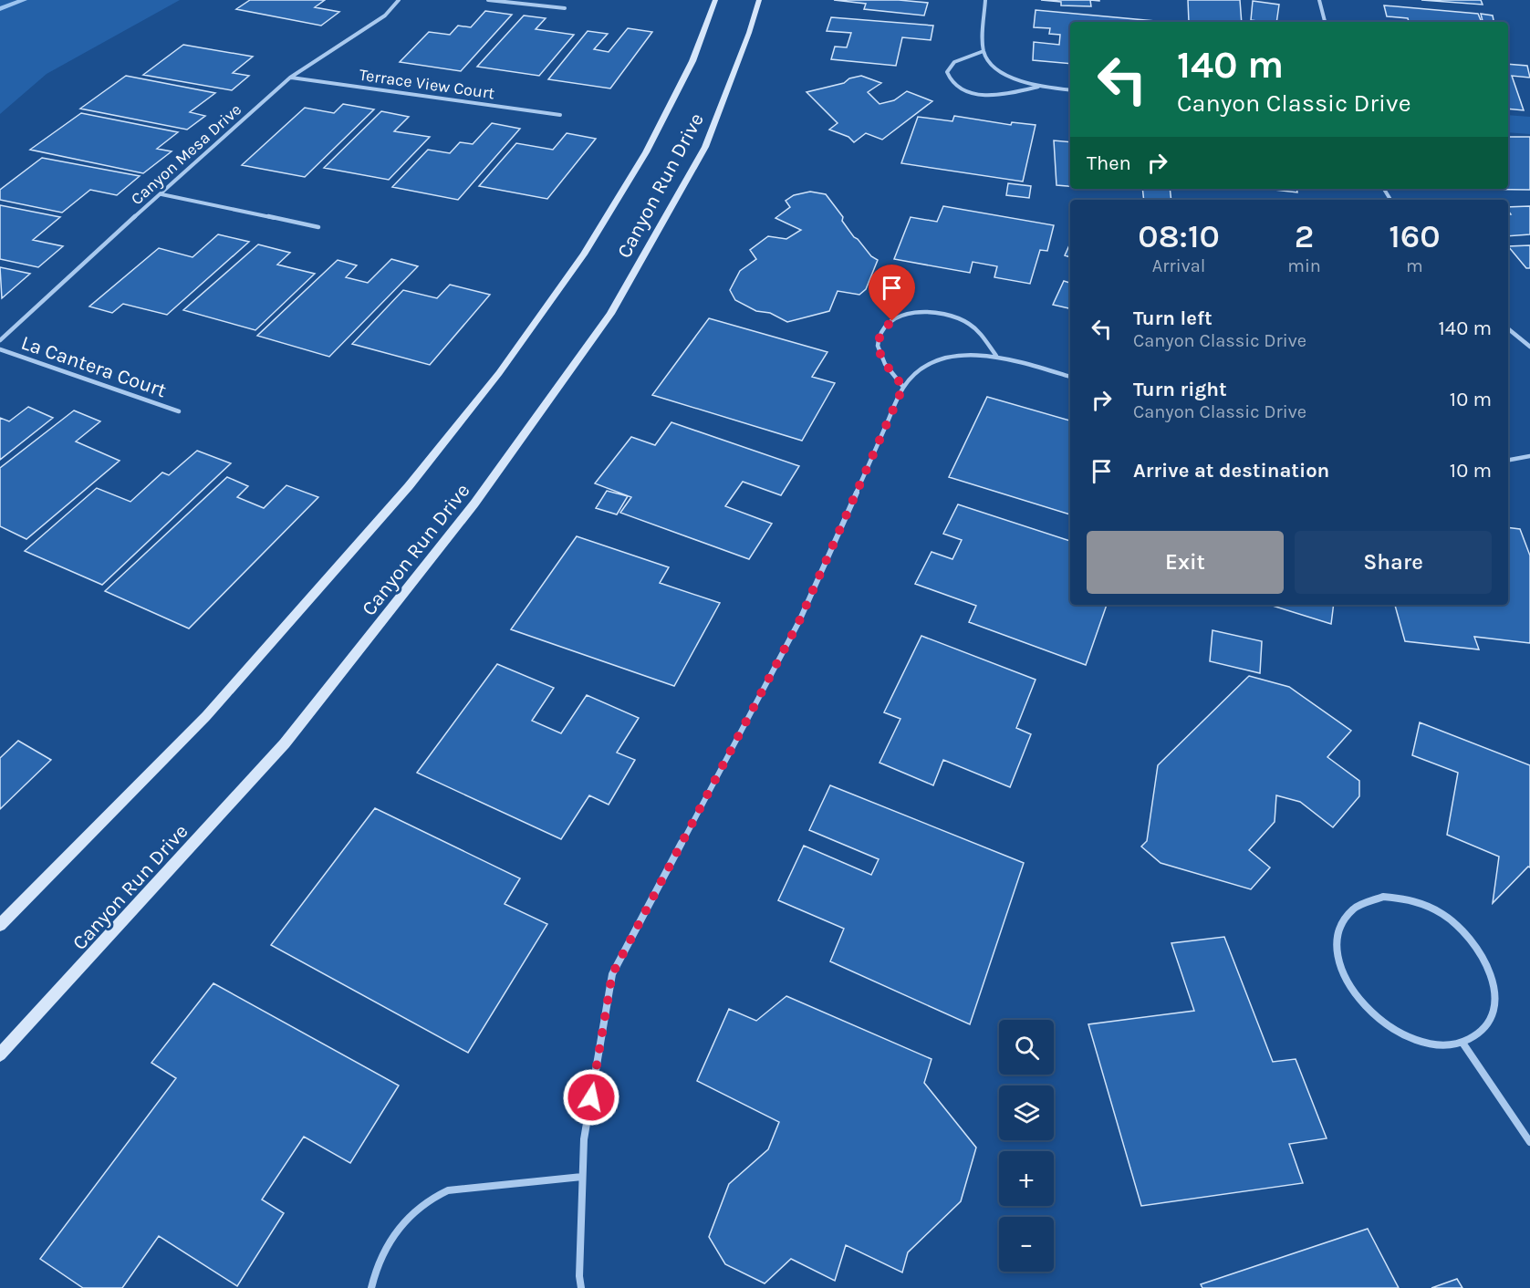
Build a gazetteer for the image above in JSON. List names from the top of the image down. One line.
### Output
{"streets":{"street":["Terrace View Court","Canyon Mesa Drive","Canyon Run Drive","La Cantera Court"]},"crossings":[["Terrace View Court","Canyon Mesa Drive"]],"page":{"turn":["140 m","Canyon Classic Drive"],"then":"Then","eta":["08:10","Arrival","2","min","160","m"],"list":[{"name":"Turn left","note":"Canyon Classic Drive","value":"140 m"},{"name":"Turn right","note":"Canyon Classic Drive","value":"10 m"},{"name":"Arrive at destination","value":"10 m"}],"buttons":["Exit","Share"],"map_buttons":["+","−"]}}
